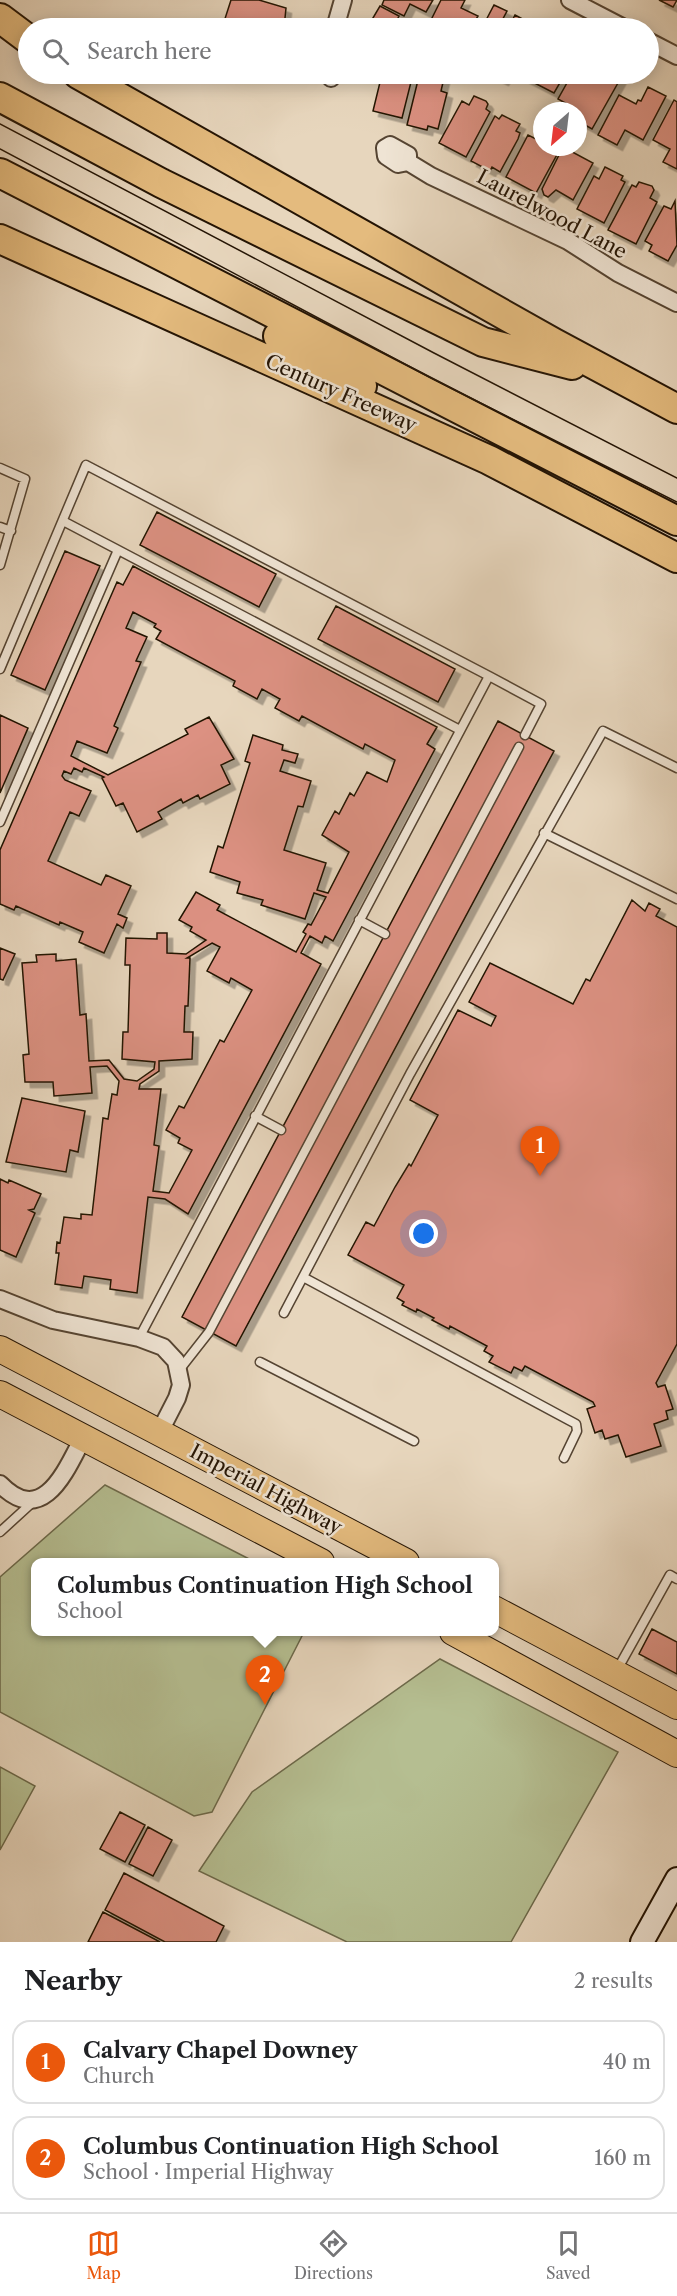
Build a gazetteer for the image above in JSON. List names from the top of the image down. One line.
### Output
{"streets":{"highway":["Century Freeway"],"main road":["Imperial Highway"],"street":["Laurelwood Lane"]},"north":"bottom left","page":{"search":"Search here","pins":["1","2"],"popup":["Columbus Continuation High School","School"],"heading":["Nearby","2 results"],"list":[{"mark":"1","name":"Calvary Chapel Downey","note":"Church","value":"40 m"},{"mark":"2","name":"Columbus Continuation High School","note":"School · Imperial Highway","value":"160 m"}],"nav":["Map","Directions","Saved"]}}
